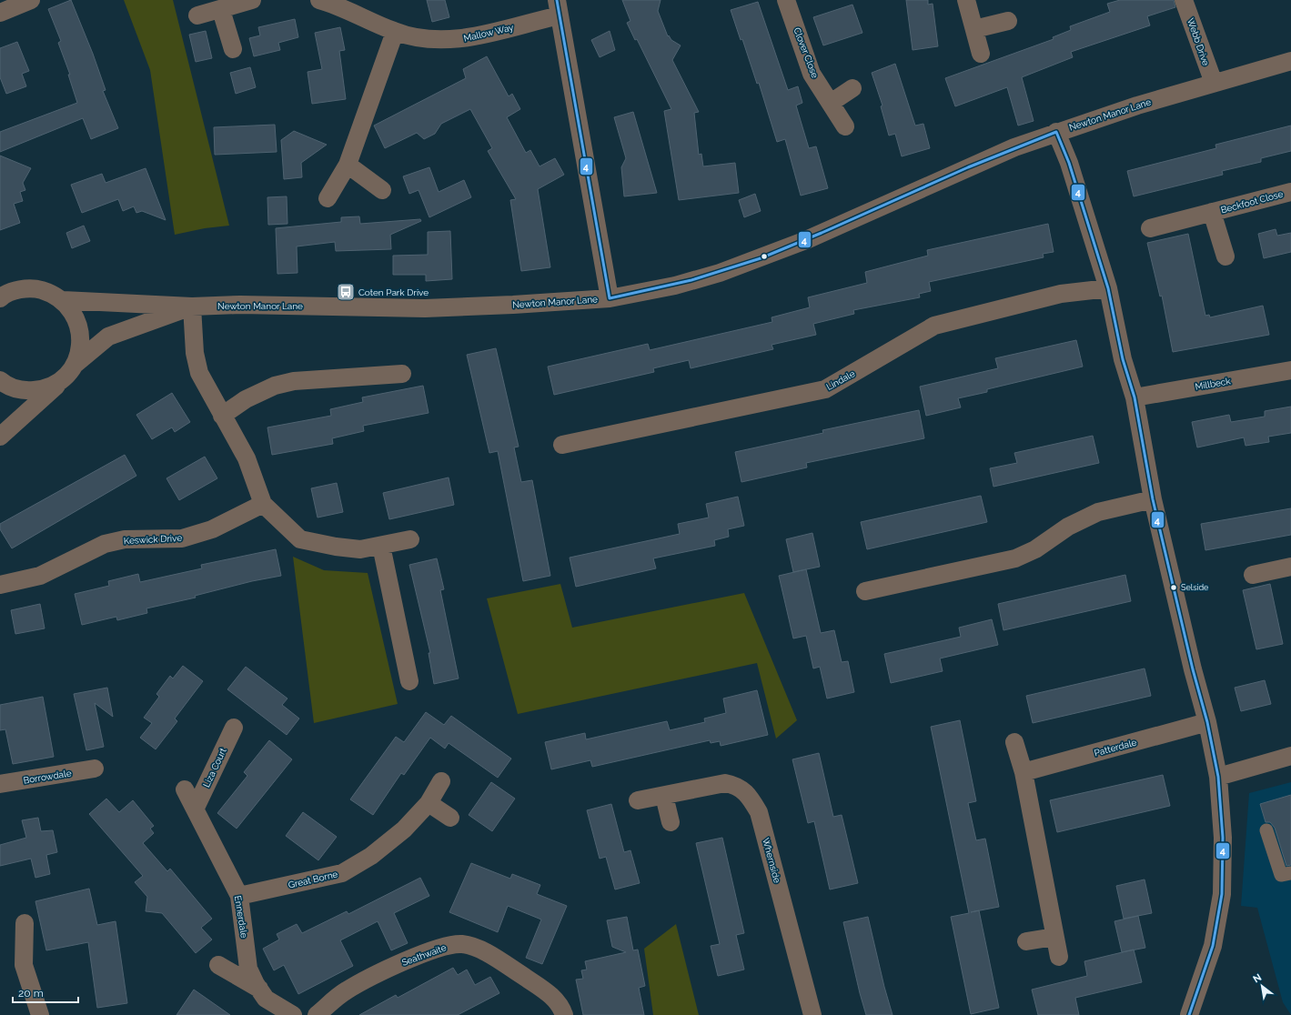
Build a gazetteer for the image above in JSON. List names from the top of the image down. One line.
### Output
{"streets":{"street":["Mallow Way","Webb Drive","Clover Close","Newton Manor Lane","Beckfoot Close","Lindale","Millbeck","Keswick Drive","Patterdale","Liza Court","Borrowdale","Whernside","Great Borne","Ennerdale","Seathwaite"]},"crossings":[["Webb Drive","Newton Manor Lane"],["Liza Court","Ennerdale"],["Great Borne","Ennerdale"]],"places":{"bus stop":["Coten Park Drive"],"other":["Selside"]},"lines":["transit line 4"],"scale_bar":"20 m","north":"top left"}
